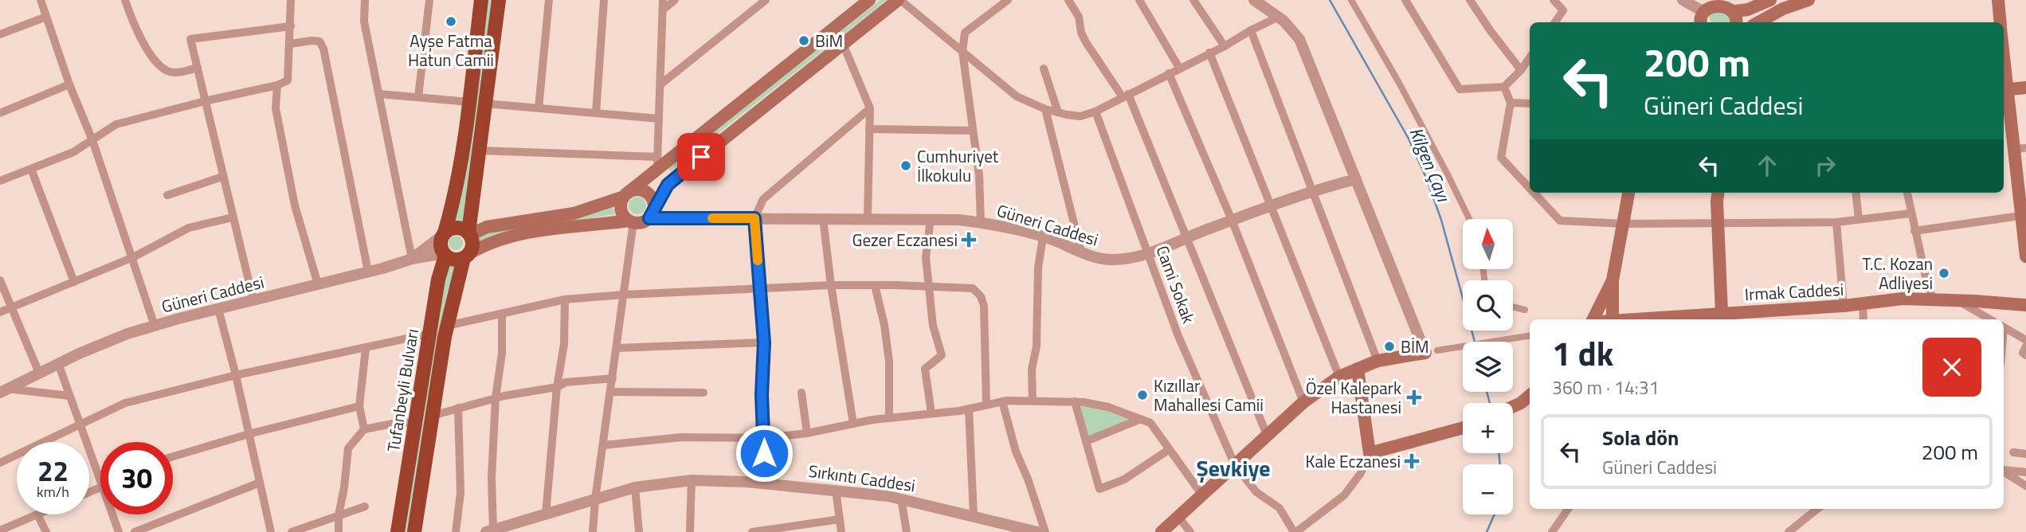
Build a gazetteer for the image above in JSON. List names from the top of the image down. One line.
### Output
{"streets":{"highway":["Tufanbeyli Bulvarı"],"main road":["Güneri Caddesi","Irmak Caddesi"],"street":["Cami Sokak","Sırkıntı Caddesi"]},"crossings":[["Güneri Caddesi","Cami Sokak"],["Güneri Caddesi","Tufanbeyli Bulvarı"]],"districts":["Şevkiye"],"water":["Kilgen Çayı"],"places":{"other":["Ayşe Fatma Hatun Camii","BiM","Cumhuriyet İlkokulu","T.C. Kozan Adliyesi","BİM","Kızıllar Mahallesi Camii"],"health":["Gezer Eczanesi","Özel Kalepark Hastanesi","Kale Eczanesi"]},"north":"top","page":{"turn":["200 m","Güneri Caddesi"],"map_buttons":["+","−"],"heading":["1 dk","360 m · 14:31"],"list":[{"name":"Sola dön","note":"Güneri Caddesi","value":"200 m"}],"speed":"22 km/h","limit":"30"}}
